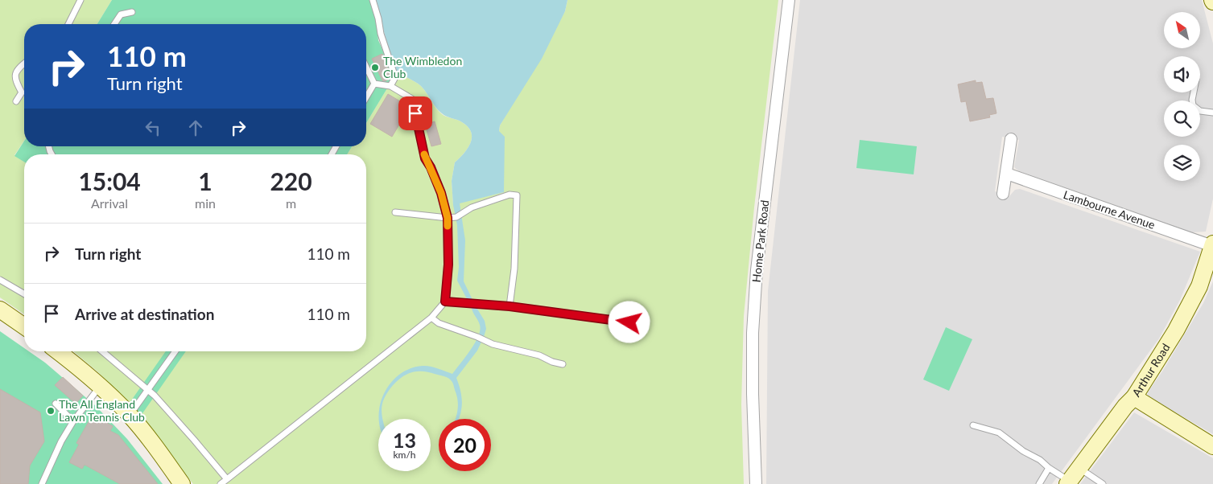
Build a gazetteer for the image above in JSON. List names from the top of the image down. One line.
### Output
{"streets":{"street":["Lambourne Avenue","Home Park Road","Arthur Road"]},"crossings":[["Lambourne Avenue","Arthur Road"]],"places":["The Wimbledon Club","The All England Lawn Tennis Club"],"north":"top left","page":{"turn":["110 m","Turn right"],"eta":["15:04","Arrival","1","min","220","m"],"list":[{"name":"Turn right","value":"110 m"},{"name":"Arrive at destination","value":"110 m"}],"speed":"13 km/h","limit":"20"}}
